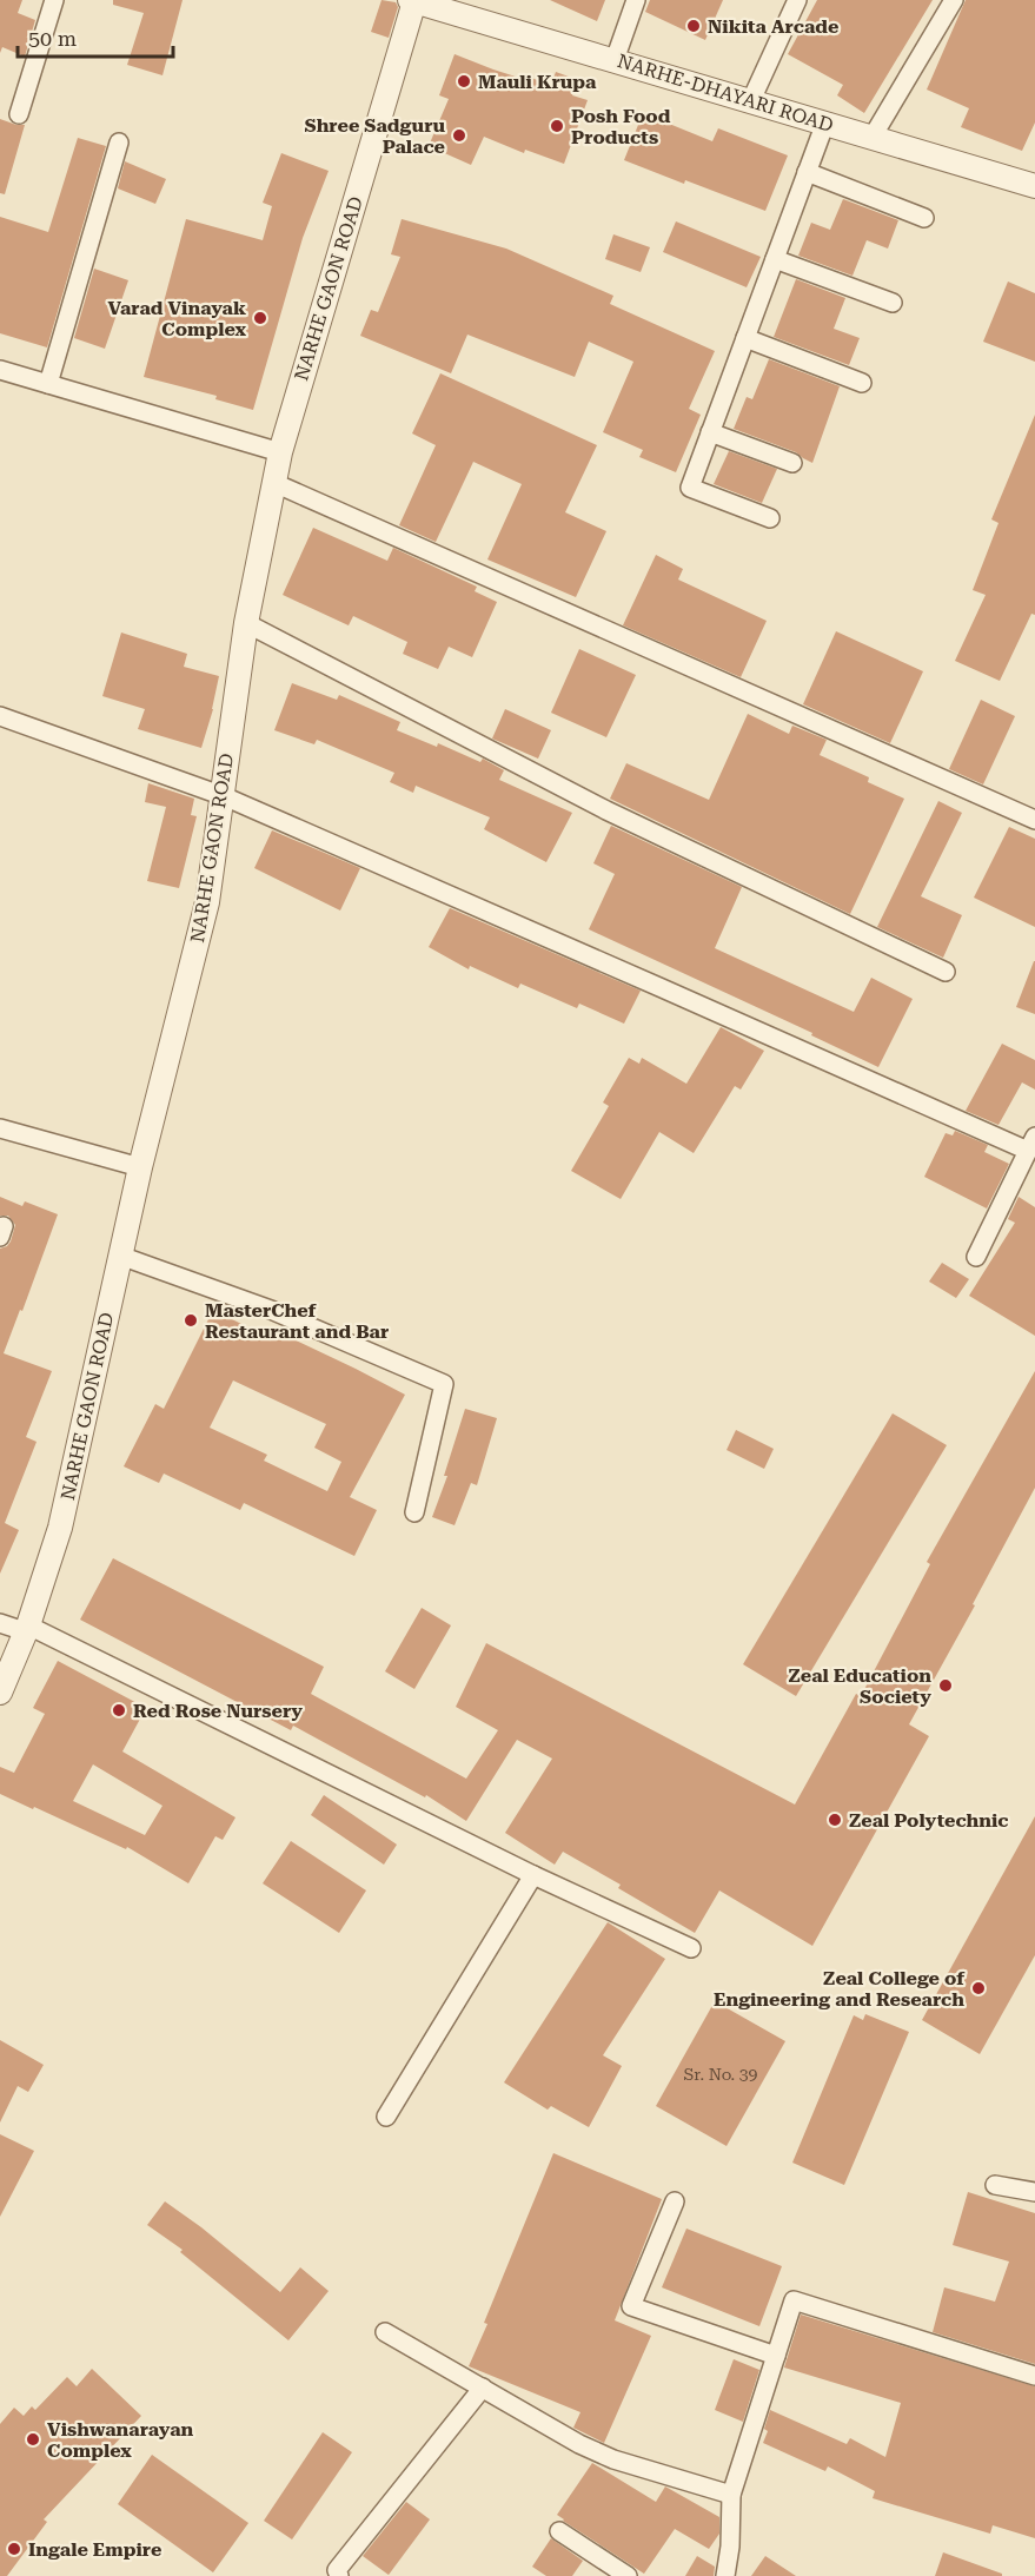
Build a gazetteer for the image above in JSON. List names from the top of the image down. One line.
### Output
{"streets":{"street":["NARHE-DHAYARI ROAD","NARHE GAON ROAD"]},"crossings":[["NARHE-DHAYARI ROAD","NARHE GAON ROAD"]],"places":["Nikita Arcade","Mauli Krupa","Posh Food Products","Shree Sadguru Palace","Varad Vinayak Complex","MasterChef Restaurant and Bar","Zeal Education Society","Red Rose Nursery","Zeal Polytechnic","Zeal College of Engineering and Research","Vishwanarayan Complex","Ingale Empire"],"house_numbers":["Sr. No. 39"],"scale_bar":"50 m"}
